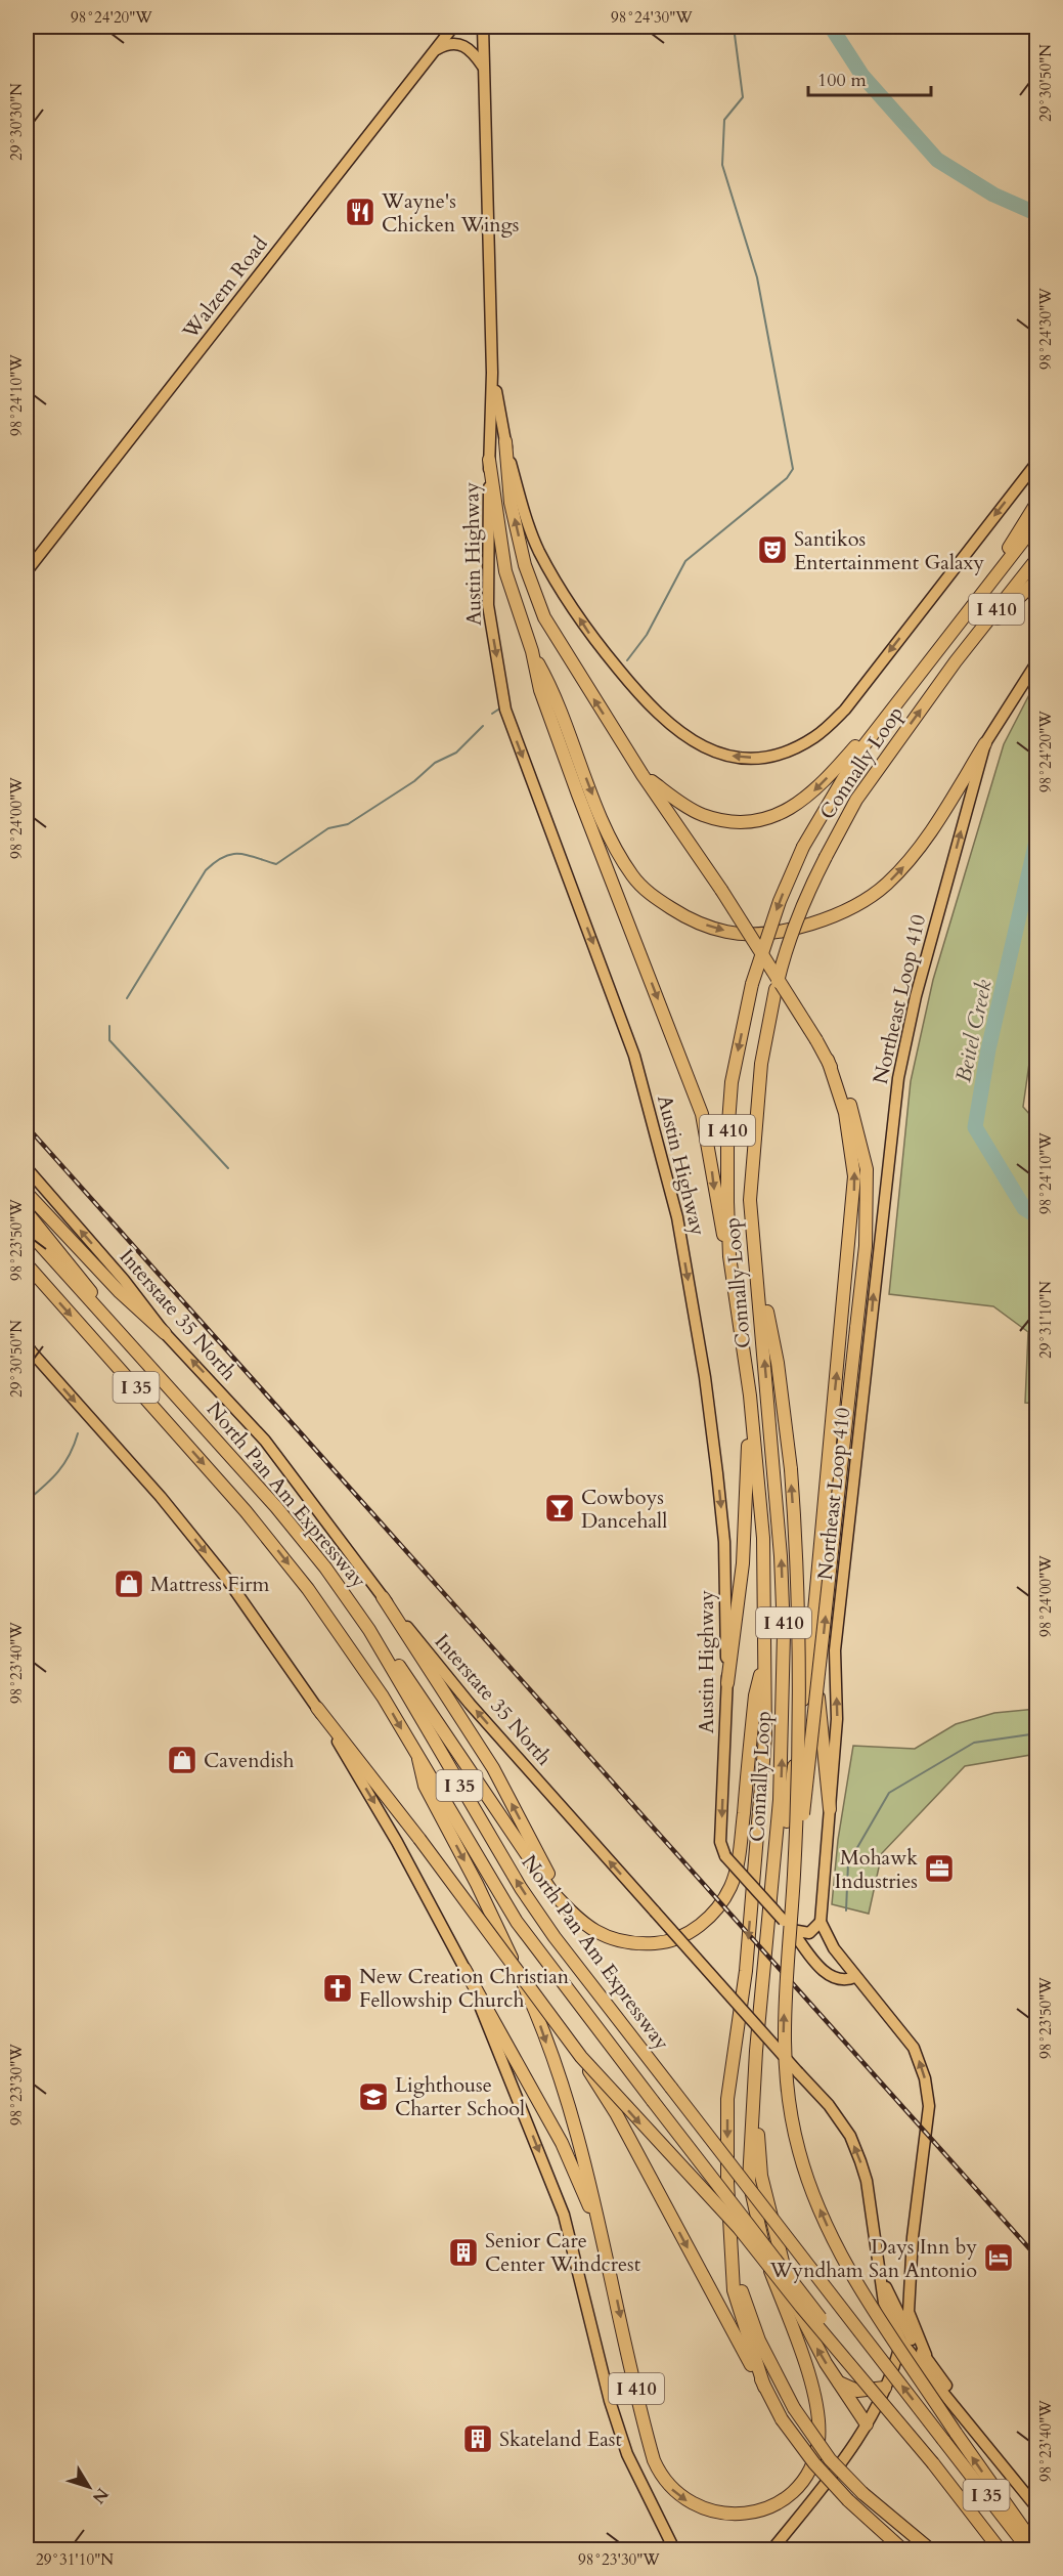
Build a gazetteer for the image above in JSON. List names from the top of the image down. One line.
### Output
{"streets":{"highway":["I 410","Connally Loop","I 35","North Pan Am Expressway"],"main road":["Walzem Road","Austin Highway","Northeast Loop 410","Interstate 35 North"]},"crossings":[["I 410","Connally Loop"],["I 410","North Pan Am Expressway"]],"one_way":["Northeast Loop 410","Interstate 35 North"],"water":["Beitel Creek"],"places":{"restaurant":["Wayne's Chicken Wings"],"theatre":["Santikos Entertainment Galaxy"],"bar":["Cowboys Dancehall"],"shop":["Mattress Firm","Cavendish"],"office":["Mohawk Industries"],"church":["New Creation Christian Fellowship Church"],"school or university":["Lighthouse Charter School"],"building":["Senior Care Center Windcrest","Skateland East"],"hotel":["Days Inn by Wyndham San Antonio"]},"scale_bar":"100 m","north":"bottom right","coordinates":["98°24'20\"W","98°24'30\"W","29°30'50\"N","29°30'30\"N","98°24'10\"W","98°24'00\"W","98°23'50\"W","29°31'10\"N","98°23'40\"W","98°23'30\"W"]}
